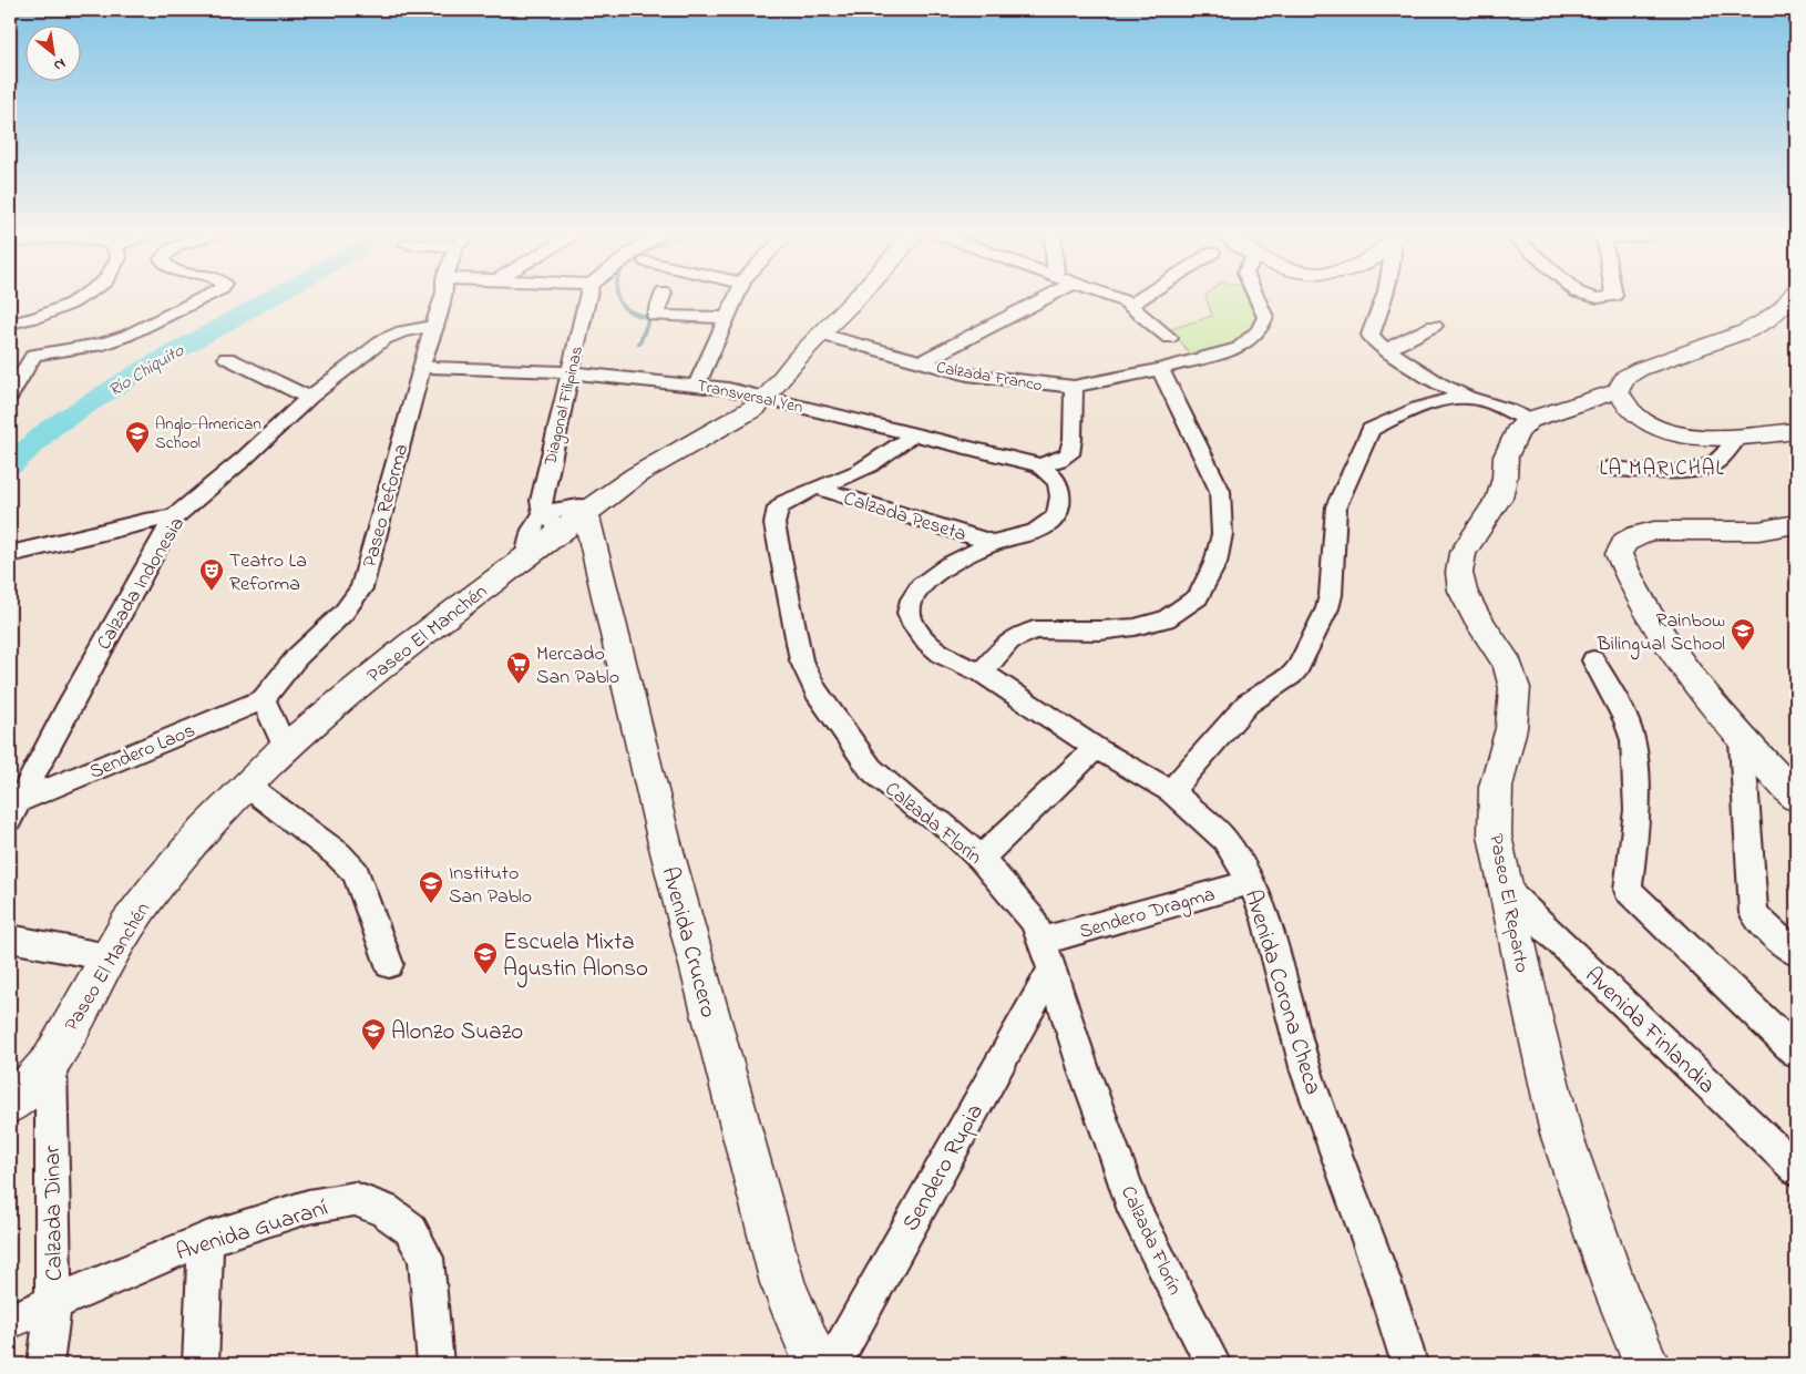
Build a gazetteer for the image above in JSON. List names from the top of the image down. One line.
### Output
{"streets":{"street":["Calzada Franco","Transversal Yen","Diagonal Filipinas","Paseo Reforma","Calzada Peseta","Calzada Indonesia","Paseo El Manchén","Sendero Laos","Calzada Florín","Paseo El Reparto","Sendero Dragma","Avenida Crucero","Avenida Corona Checa","Avenida Finlandia","Sendero Rupia","Calzada Dinar","Avenida Guaraní"]},"crossings":[["Calzada Franco","Paseo El Manchén"],["Transversal Yen","Diagonal Filipinas"],["Transversal Yen","Paseo Reforma"],["Transversal Yen","Paseo El Manchén"],["Transversal Yen","Calzada Florín"],["Transversal Yen","Avenida Corona Checa"],["Diagonal Filipinas","Paseo El Manchén"],["Diagonal Filipinas","Avenida Crucero"],["Paseo Reforma","Calzada Indonesia"],["Paseo Reforma","Sendero Laos"],["Calzada Peseta","Calzada Florín"],["Calzada Peseta","Avenida Corona Checa"],["Calzada Indonesia","Sendero Laos"],["Paseo El Manchén","Avenida Crucero"],["Paseo El Manchén","Calzada Dinar"],["Calzada Florín","Sendero Dragma"],["Calzada Florín","Sendero Rupia"],["Paseo El Reparto","Avenida Finlandia"],["Sendero Dragma","Avenida Corona Checa"],["Sendero Dragma","Sendero Rupia"],["Calzada Dinar","Avenida Guaraní"]],"districts":["LA MARICHAL"],"water":["Río Chiquito"],"places":{"school or university":["Anglo-American School","Rainbow Bilingual School","Instituto San Pablo","Escuela Mixta Agustin Alonso","Alonzo Suazo"],"theatre":["Teatro La Reforma"],"supermarket":["Mercado San Pablo"]},"north":"bottom right"}
